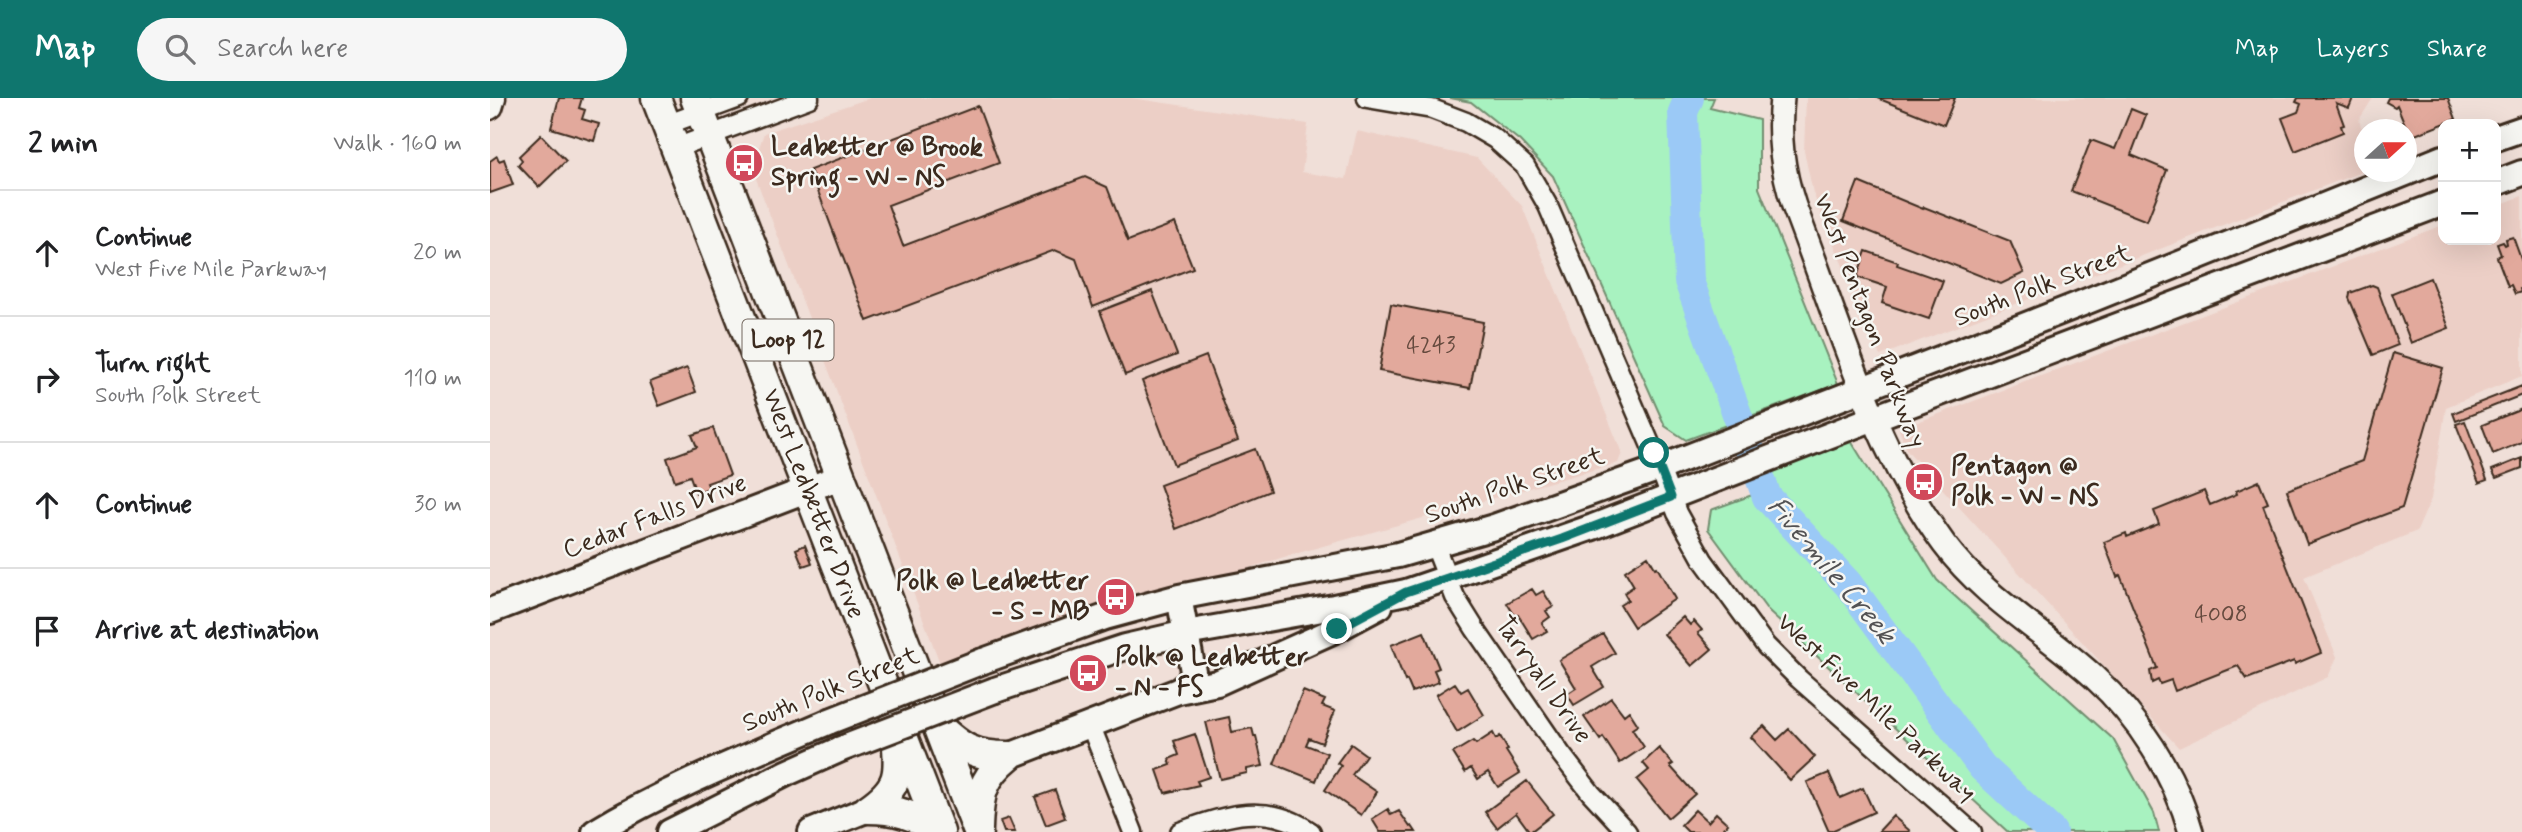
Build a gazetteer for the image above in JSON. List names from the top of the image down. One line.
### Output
{"streets":{"main road":["South Polk Street","Loop 12","West Ledbetter Drive","Cedar Falls Drive"],"street":["West Pentagon Parkway","Tarryall Drive","West Five Mile Parkway"]},"crossings":[["South Polk Street","West Pentagon Parkway"],["South Polk Street","Tarryall Drive"],["South Polk Street","West Five Mile Parkway"],["West Ledbetter Drive","Cedar Falls Drive"]],"water":["Fivemile Creek"],"places":{"bus stop":["Ledbetter @ Brook Spring - W - NS","Pentagon @ Polk - W - NS","Polk @ Ledbetter - S - MB","Polk @ Ledbetter - N - FS"]},"house_numbers":["4243","4008"],"north":"right","page":{"header":"Map","search":"Search here","nav":["Map","Layers","Share"],"heading":["2 min","Walk · 160 m"],"map_buttons":["+","−"],"list":[["Continue","West Five Mile Parkway","20 m"],["Turn right","South Polk Street","110 m"],["Continue","30 m"],"Arrive at destination"]}}
